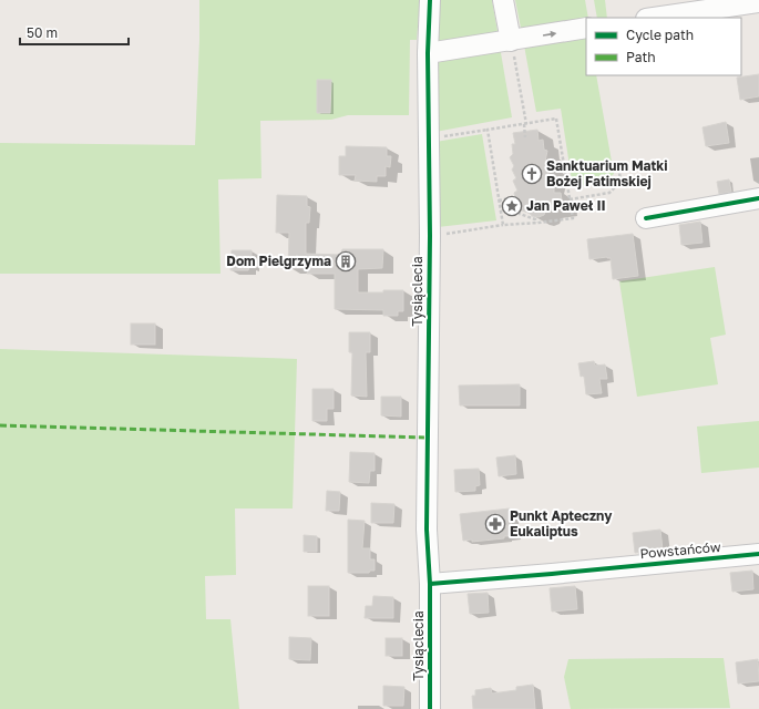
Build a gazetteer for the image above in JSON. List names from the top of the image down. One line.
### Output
{"streets":{"street":["Tysiąclecia","Powstańców"]},"crossings":[["Tysiąclecia","Powstańców"]],"places":{"church":["Sanktuarium Matki Bożej Fatimskiej"],"place":["Jan Paweł II"],"building":["Dom Pielgrzyma"],"pharmacy":["Punkt Apteczny Eukaliptus"]},"legend":["Cycle path","Path"],"scale_bar":"50 m"}
